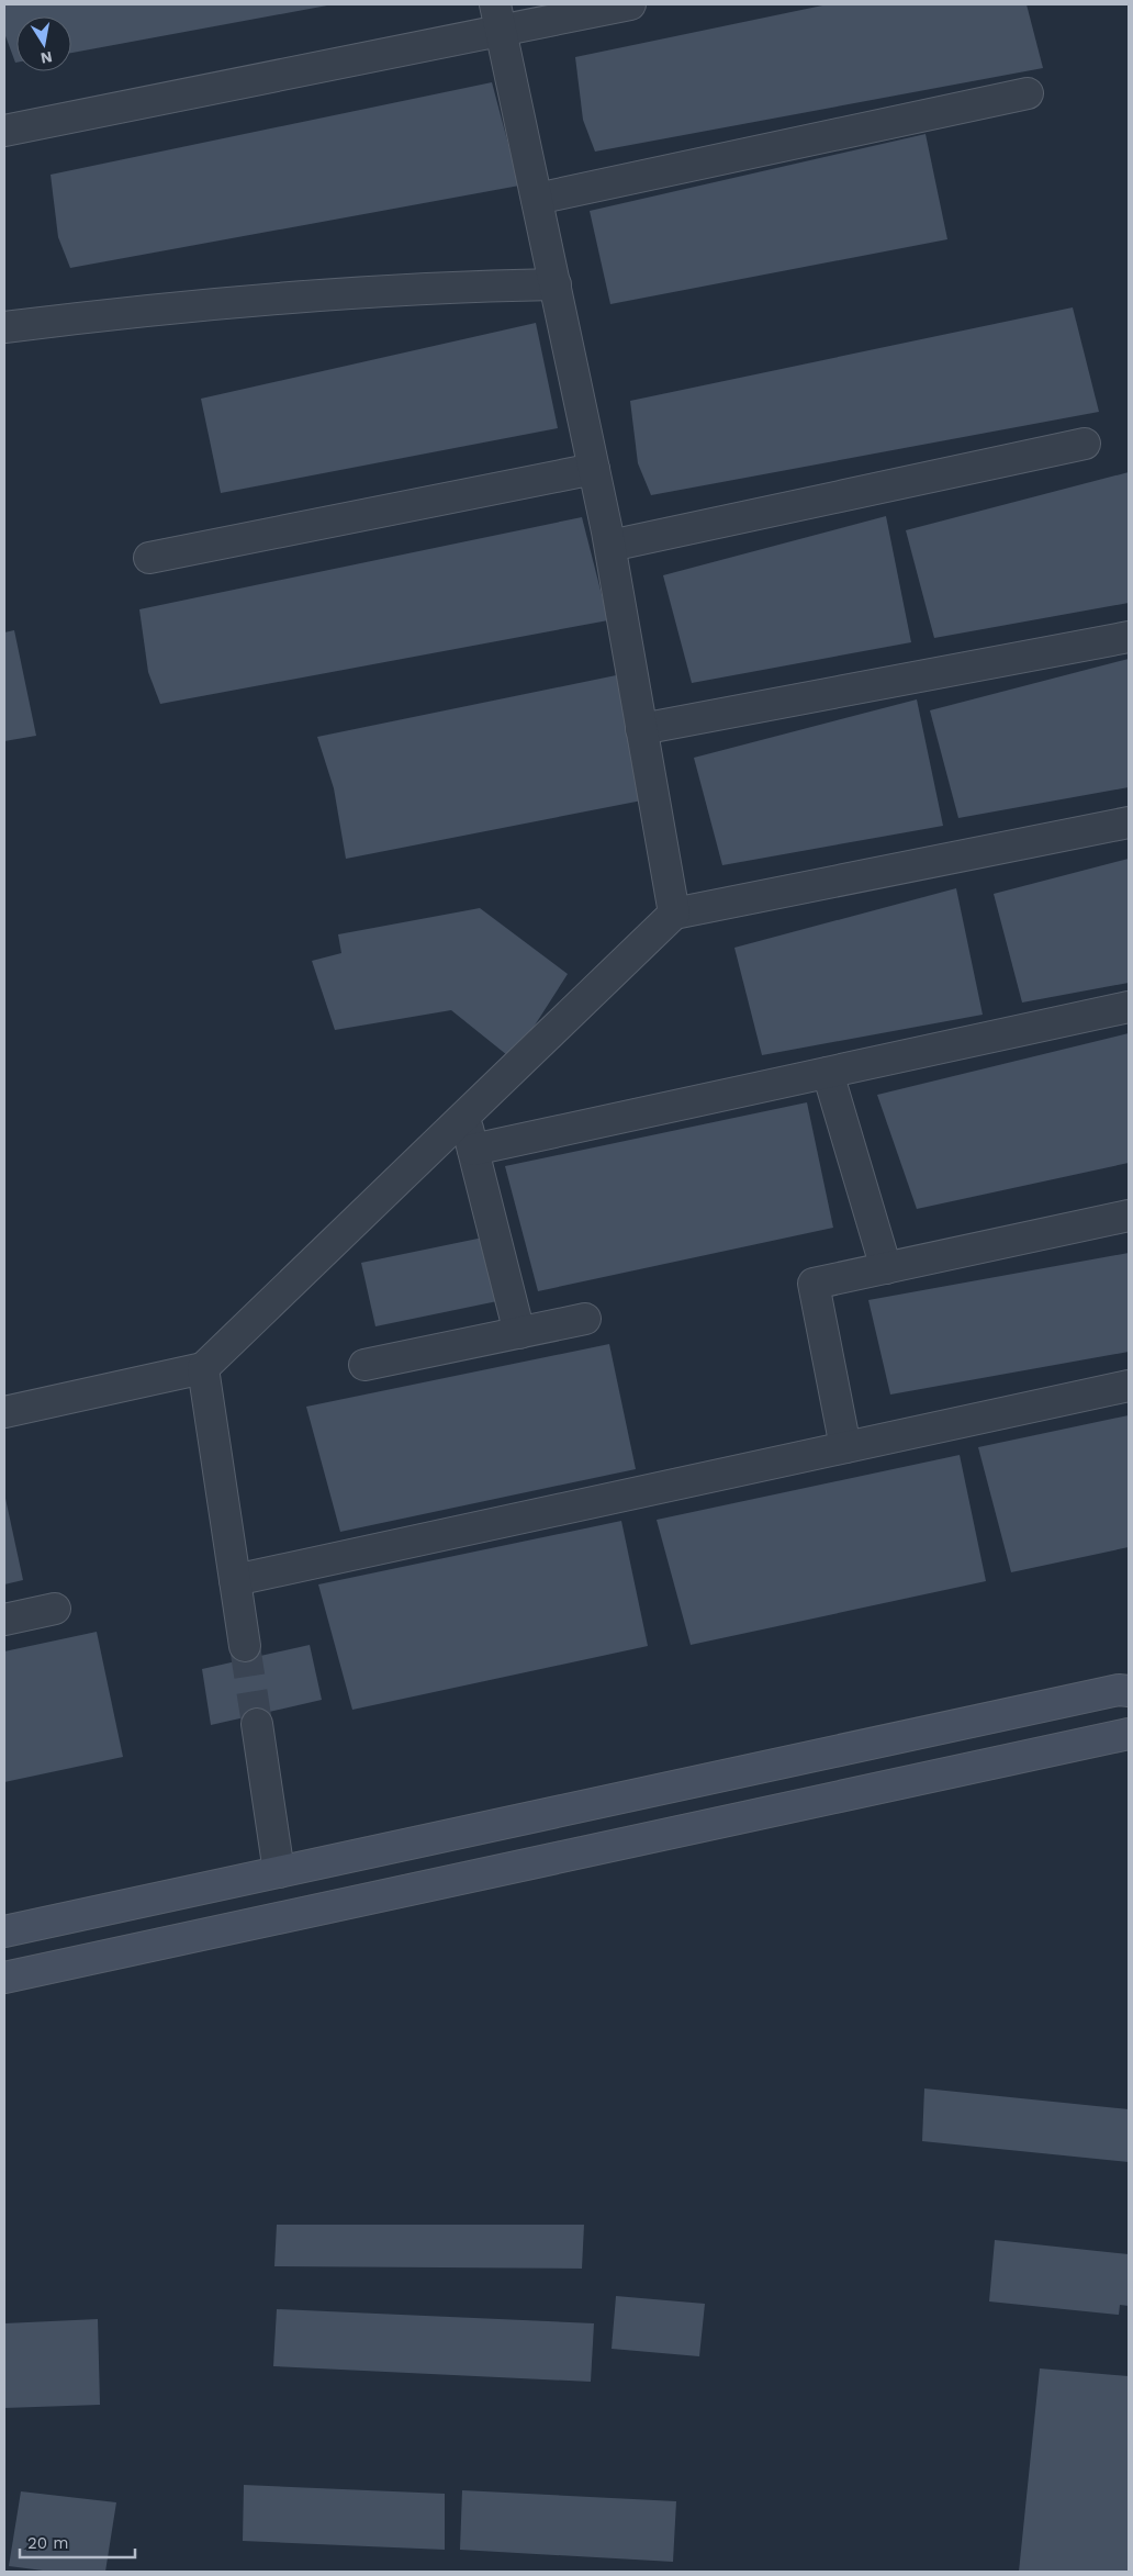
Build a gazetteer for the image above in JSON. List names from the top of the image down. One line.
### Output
{"scale_bar":"20 m","north":"bottom"}
